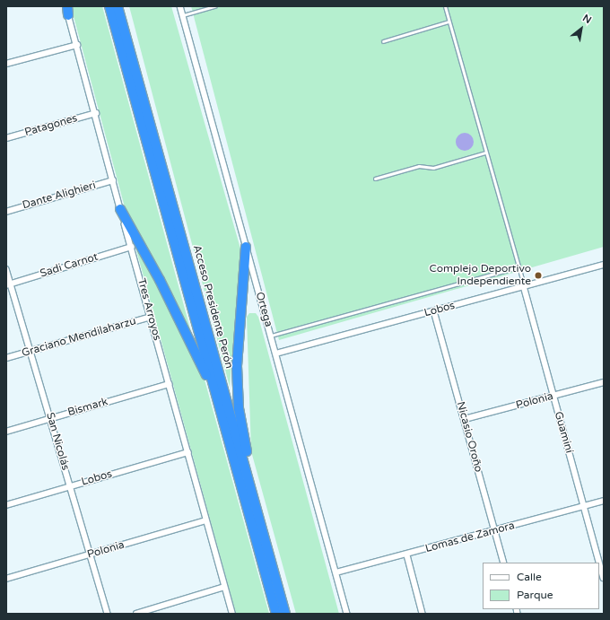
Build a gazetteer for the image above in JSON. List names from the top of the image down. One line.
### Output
{"streets":{"highway":["Acceso Presidente Perón"],"street":["Patagones","Dante Alighieri","Sadi Carnot","Tres Arroyos","Ortega","Lobos","Graciano Mendilaharzu","Polonia","Bismark","Guaminí","Nicasio Oroño","San Nicolás","Lomas de Zamora"]},"crossings":[["Patagones","Tres Arroyos"],["Dante Alighieri","Tres Arroyos"],["Sadi Carnot","Tres Arroyos"],["Sadi Carnot","San Nicolás"],["Tres Arroyos","Lobos"],["Tres Arroyos","Graciano Mendilaharzu"],["Tres Arroyos","Polonia"],["Tres Arroyos","Bismark"],["Ortega","Lobos"],["Ortega","Lomas de Zamora"],["Lobos","Guaminí"],["Lobos","Nicasio Oroño"],["Lobos","San Nicolás"],["Graciano Mendilaharzu","San Nicolás"],["Polonia","Guaminí"],["Polonia","Nicasio Oroño"],["Polonia","San Nicolás"],["Bismark","San Nicolás"],["Guaminí","Lomas de Zamora"],["Nicasio Oroño","Lomas de Zamora"]],"places":["Complejo Deportivo Independiente"],"legend":["Calle","Parque"],"north":"top right"}
